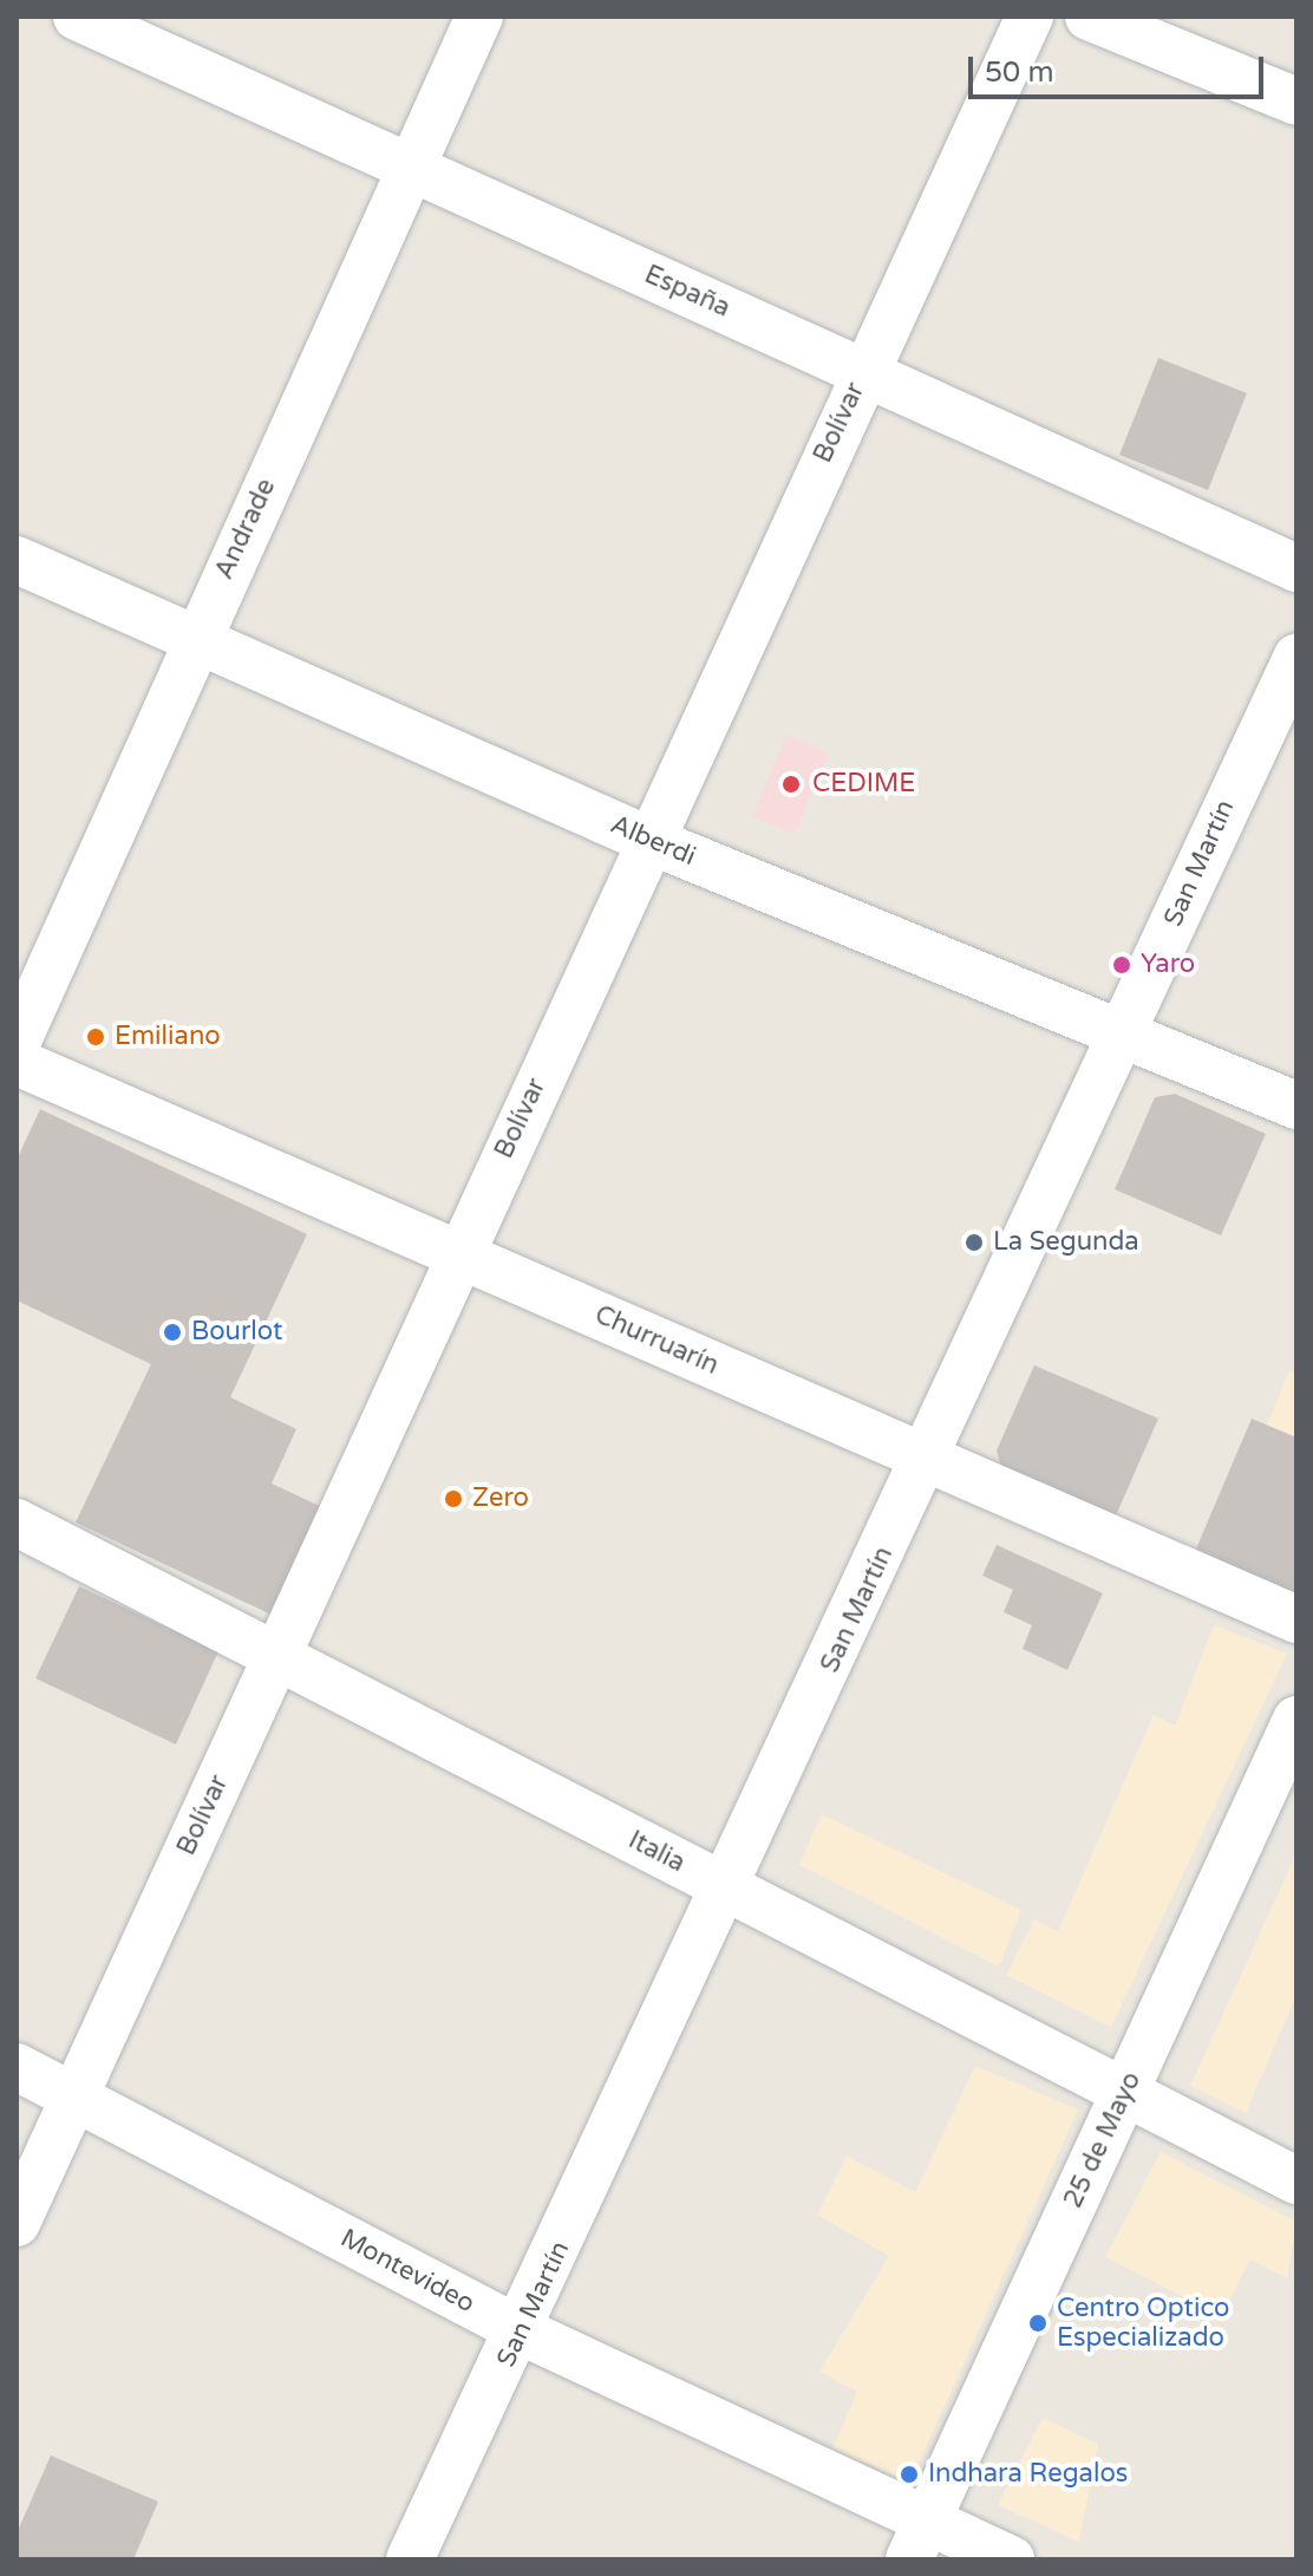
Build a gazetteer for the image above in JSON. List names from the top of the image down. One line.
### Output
{"streets":{"street":["España","Bolívar","Andrade","Alberdi","San Martín","Churruarín","Italia","25 de Mayo","Montevideo"]},"crossings":[["España","Bolívar"],["España","Andrade"],["Bolívar","Alberdi"],["Bolívar","Churruarín"],["Bolívar","Italia"],["Bolívar","Montevideo"],["Andrade","Alberdi"],["Alberdi","San Martín"],["San Martín","Churruarín"],["San Martín","Italia"],["San Martín","Montevideo"],["Italia","25 de Mayo"],["25 de Mayo","Montevideo"]],"places":["CEDIME","Yaro","Emiliano","La Segunda","Bourlot","Zero","Centro Optico Especializado","Indhara Regalos"],"scale_bar":"50 m"}
